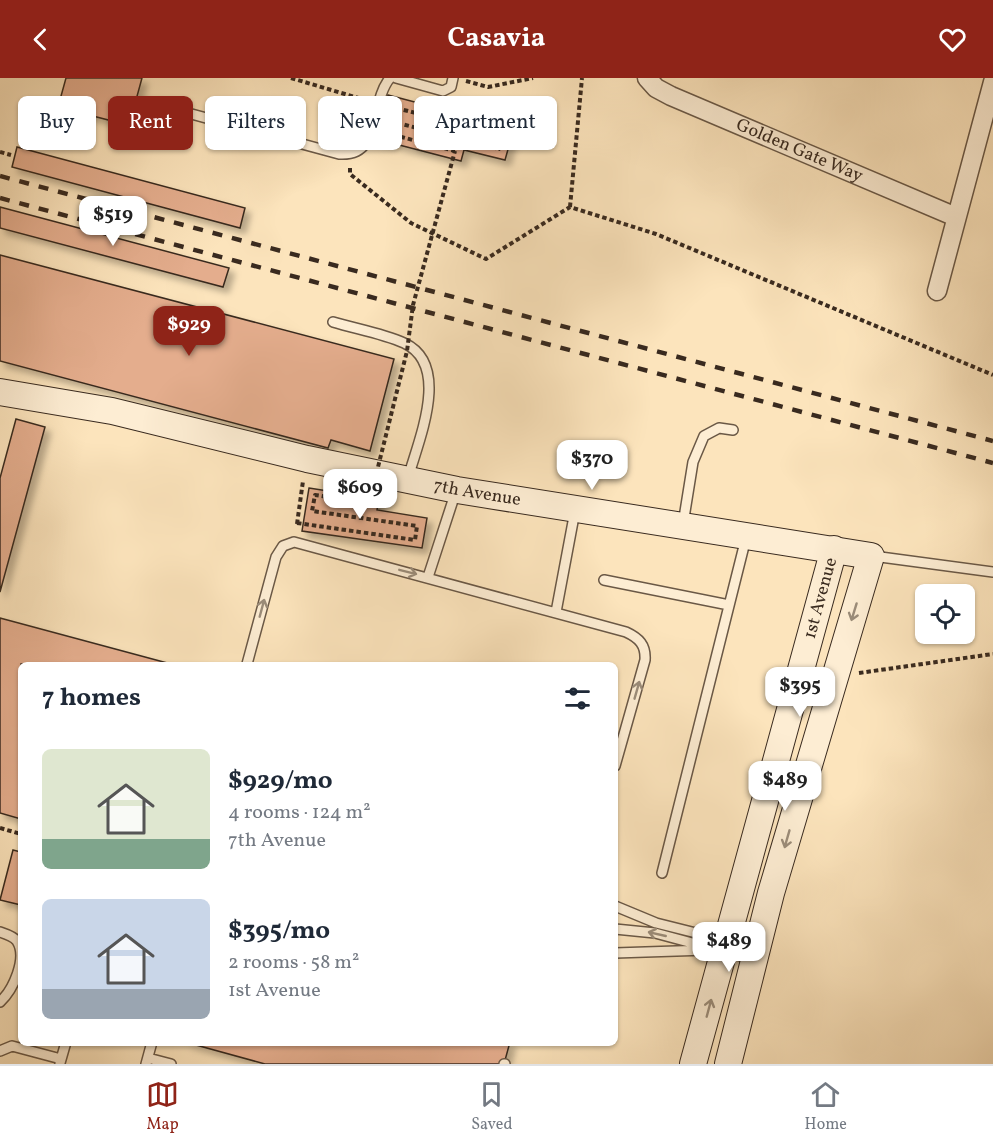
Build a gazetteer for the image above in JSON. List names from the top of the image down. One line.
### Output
{"streets":{"street":["Golden Gate Way","7th Avenue","1st Avenue"]},"crossings":[["7th Avenue","1st Avenue"]],"page":{"header":"Casavia","chip":["Buy","Rent","Filters","New","Apartment"],"price":["$519","$929","$370","$609","$395","$489","$489"],"heading":"7 homes","list":[{"name":"$929/mo","note":"4 rooms · 124 m² · 7th Avenue"},{"name":"$395/mo","note":"2 rooms · 58 m² · 1st Avenue"}],"tabs":["Map","Saved","Home"]}}
